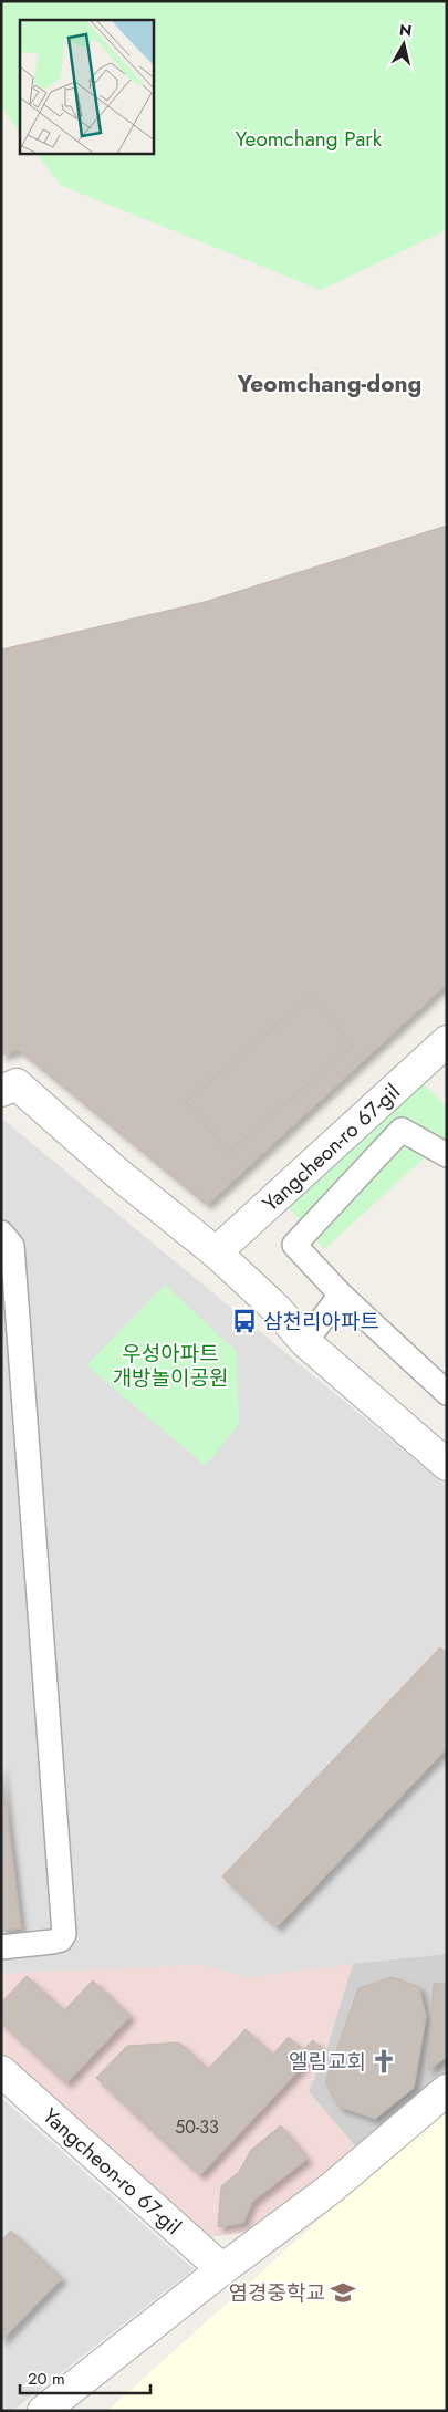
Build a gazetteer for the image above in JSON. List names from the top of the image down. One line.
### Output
{"streets":{"street":["Yangcheon-ro 67-gil"]},"districts":["Yeomchang-dong"],"parks":["Yeomchang Park","우성아파트 개방놀이공원"],"places":{"bus stop":["삼천리아파트"],"church":["엘림교회"],"school or university":["염경중학교"]},"house_numbers":["50-33"],"scale_bar":"20 m","north":"top"}
